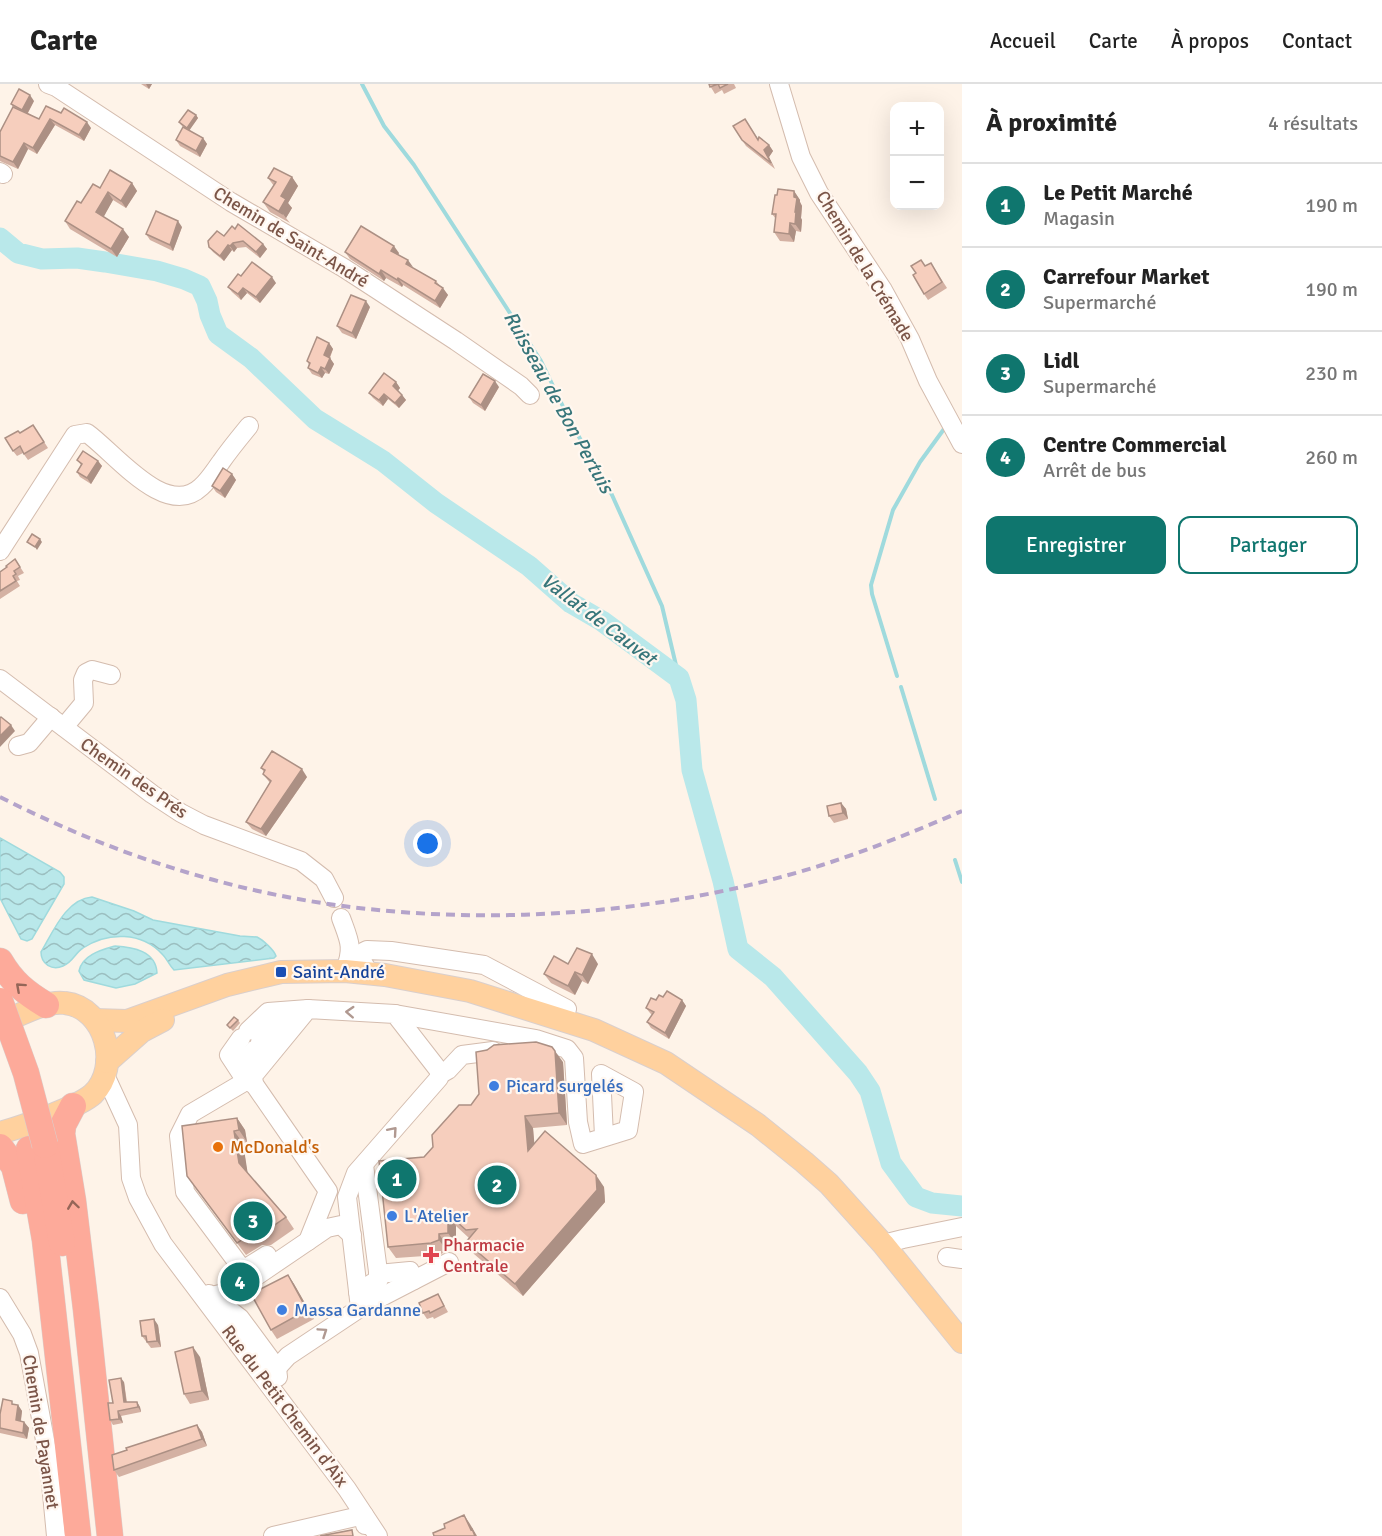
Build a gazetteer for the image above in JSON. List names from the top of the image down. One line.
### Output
{"streets":{"street":["Chemin de Saint-André","Chemin de la Crémade","Chemin des Prés","Rue du Petit Chemin d'Aix","Chemin de Payannet"]},"water":["Ruisseau de Bon Pertuis","Vallat de Cauvet"],"places":{"transit":["Saint-André"],"other":["Picard surgelés","McDonald's","L'Atelier","Massa Gardanne"],"health":["Pharmacie Centrale"]},"page":{"header":"Carte","nav":["Accueil","Carte","À propos","Contact"],"heading":["À proximité","4 résultats"],"map_buttons":["+","−"],"list":[{"mark":"1","name":"Le Petit Marché","note":"Magasin","value":"190 m"},{"mark":"2","name":"Carrefour Market","note":"Supermarché","value":"190 m"},{"mark":"3","name":"Lidl","note":"Supermarché","value":"230 m"},{"mark":"4","name":"Centre Commercial","note":"Arrêt de bus","value":"260 m"}],"buttons":["Enregistrer","Partager"],"pins":["1","2","3","4"]}}
